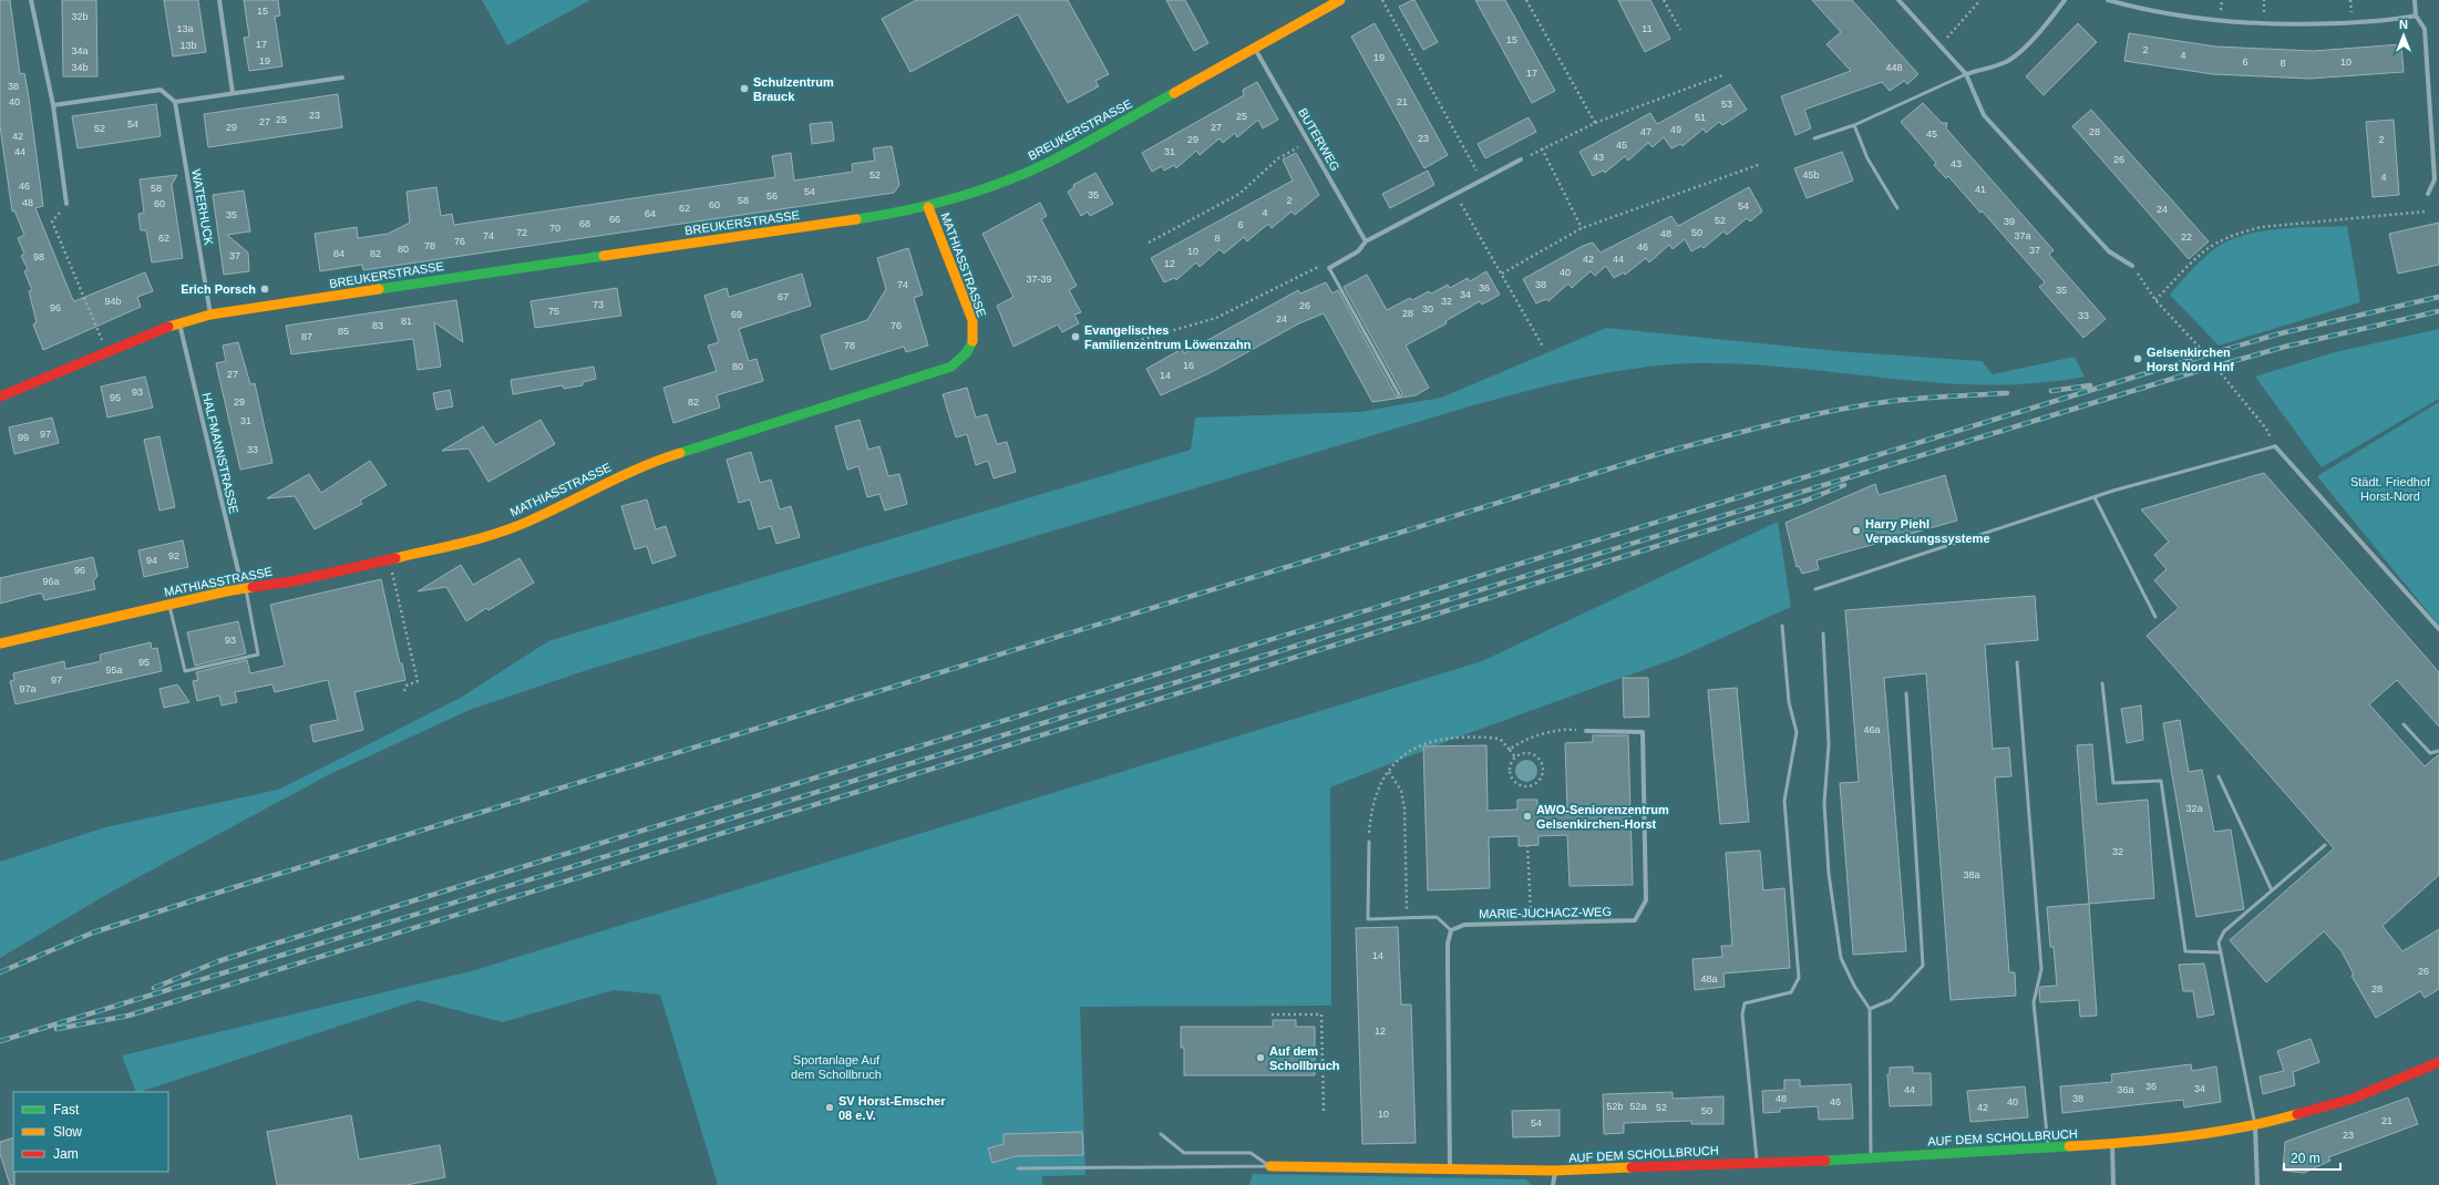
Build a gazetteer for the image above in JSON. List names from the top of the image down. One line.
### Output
{"streets":{"street":["BREUKERSTRASSE","BUTERWEG","WATERHUCK","MATHIASSTRASSE","HALFMANNSTRASSE","MARIE-JUCHACZ-WEG","AUF DEM SCHOLLBRUCH"]},"crossings":[["BREUKERSTRASSE","BUTERWEG"],["BREUKERSTRASSE","WATERHUCK"],["BREUKERSTRASSE","MATHIASSTRASSE"],["BREUKERSTRASSE","HALFMANNSTRASSE"],["MATHIASSTRASSE","HALFMANNSTRASSE"]],"parks":["Städt. Friedhof Horst-Nord","Sportanlage Auf dem Schollbruch"],"places":["Schulzentrum Brauck","Erich Porsch","Evangelisches Familienzentrum Löwenzahn","Gelsenkirchen Horst Nord Hnf","Harry Piehl Verpackungssysteme","AWO-Seniorenzentrum Gelsenkirchen-Horst","Auf dem Schollbruch","SV Horst-Emscher 08 e.V."],"house_numbers":["15","32b","13a","11","15","17","13b","2","34a","4","19","19","6","10","8","34b","448","17","38","40","21","53","23","25","51","25","27","54","29","27","52","49","47","28","45","42","23","29","2","45","44","31","43","26","43","52","45b","4","46","58","41","54","35","56","58","2","48","60","60","54","62","24","4","64","35","66","52","39","68","6","70","72","50","48","74","37a","22","62","8","76","78","46","80","37","10","84","82","37","98","42","44","12","40","37-39","74","38","36","35","34","67","94b","32","73","26","96","30","75","28","69","33","24","81","83","76","85","87","78","16","80","27","14","93","95","29","82","31","97","99","33","92","94","96","96a","93","95","95a","97","97a","46a","32a","32","38a","14","26","48a","28","12","36","34","44","36a","48","38","46","40","52b","52a","52","42","50","10","21","54","23"],"legend":["Fast","Slow","Jam"],"scale_bar":"20 m","north":"top"}
